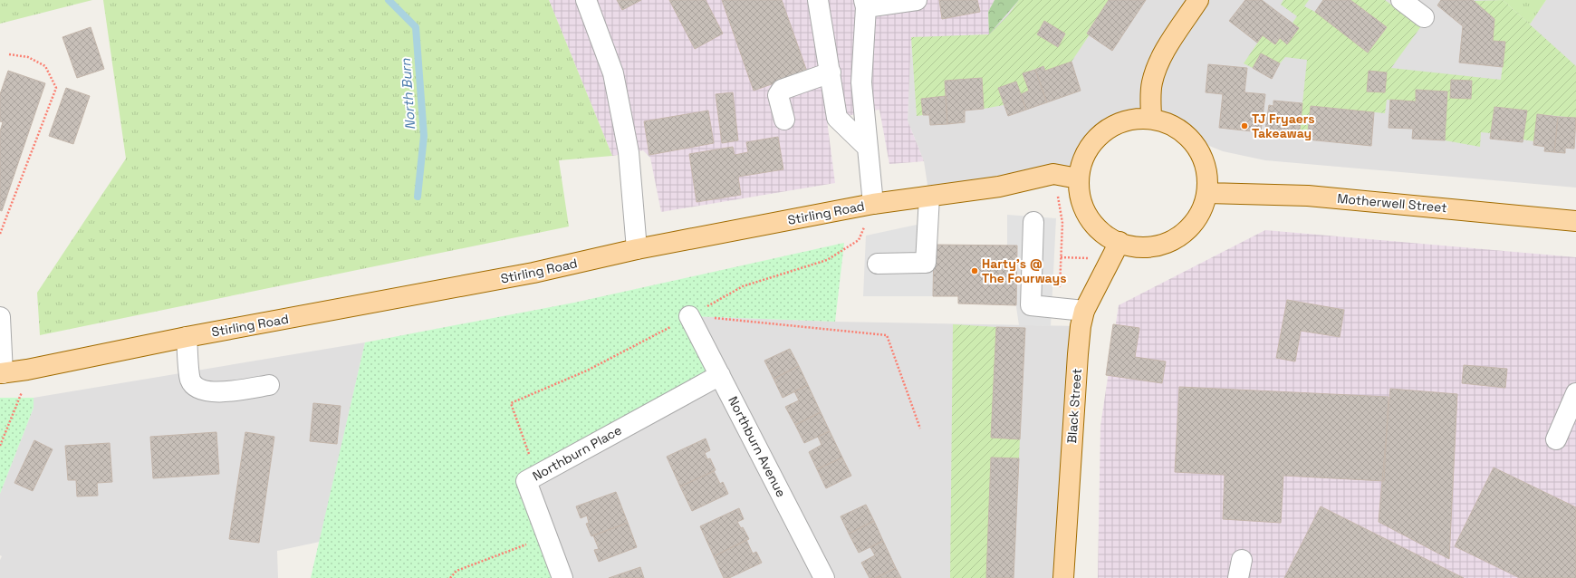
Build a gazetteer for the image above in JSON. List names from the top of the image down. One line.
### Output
{"streets":{"main road":["Motherwell Street","Stirling Road","Black Street"],"street":["Northburn Avenue","Northburn Place"]},"crossings":[["Motherwell Street","Stirling Road"],["Motherwell Street","Black Street"],["Stirling Road","Black Street"],["Northburn Avenue","Northburn Place"]],"water":["North Burn"],"places":["TJ Fryaers Takeaway","Harty's @ The Fourways"]}
